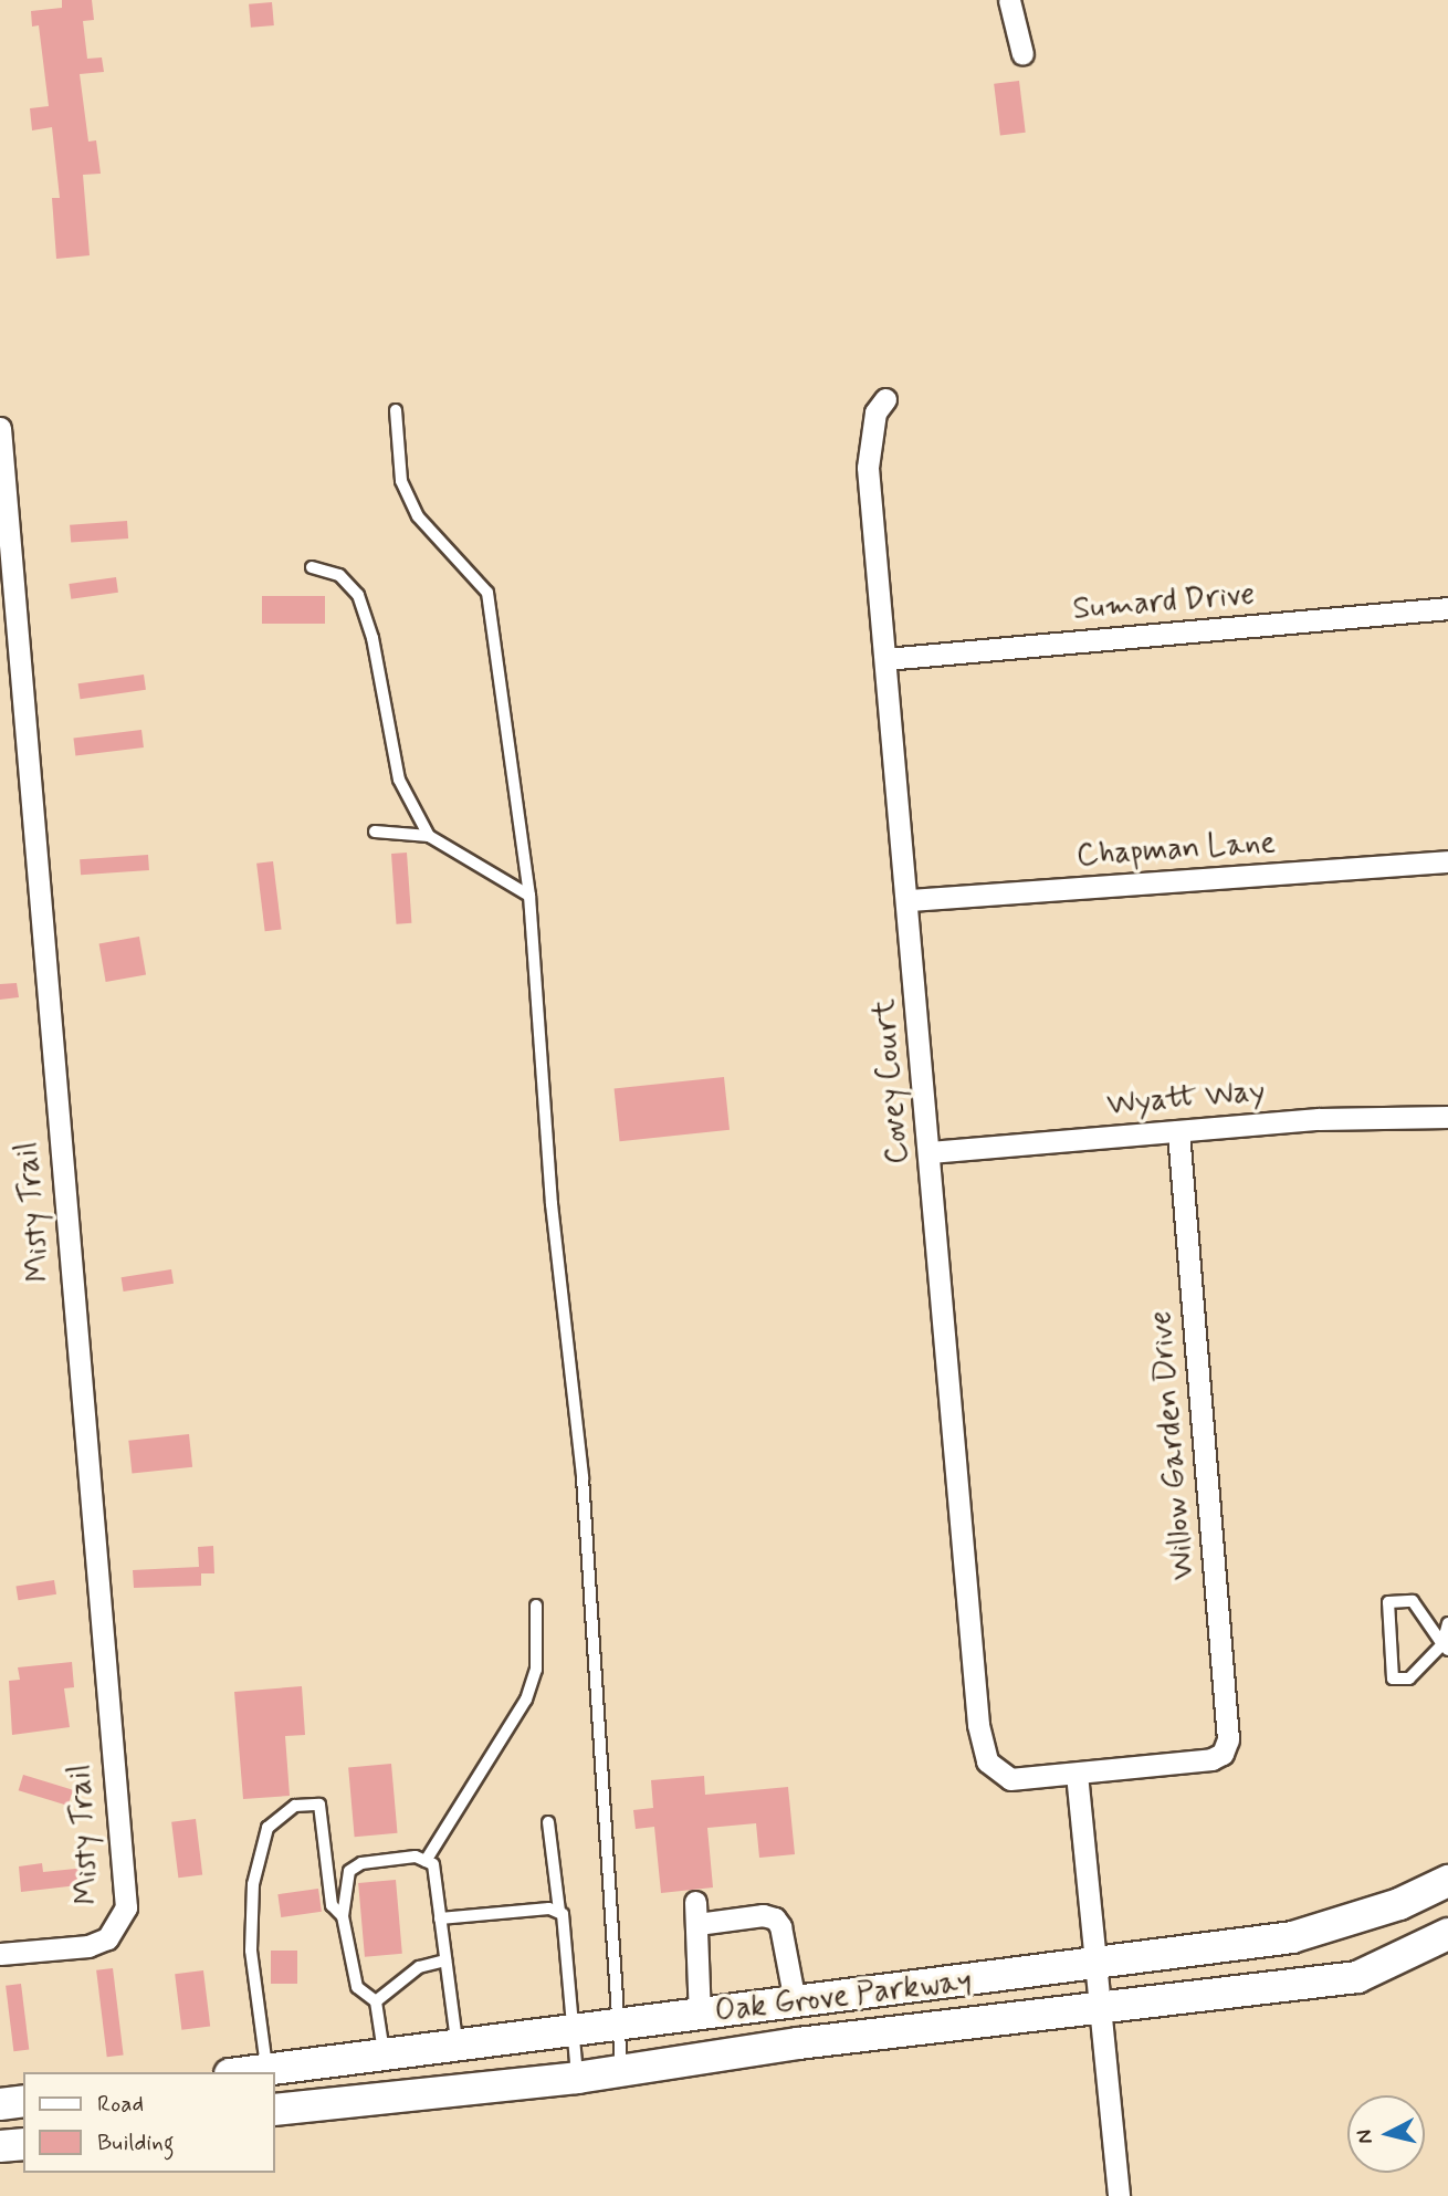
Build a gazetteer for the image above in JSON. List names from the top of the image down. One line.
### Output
{"streets":{"main road":["Oak Grove Parkway"],"street":["Sumard Drive","Chapman Lane","Covey Court","Wyatt Way","Misty Trail","Willow Garden Drive"]},"crossings":[["Sumard Drive","Covey Court"],["Chapman Lane","Covey Court"],["Covey Court","Wyatt Way"],["Covey Court","Willow Garden Drive"],["Wyatt Way","Willow Garden Drive"]],"legend":["Road","Building"],"north":"left"}
